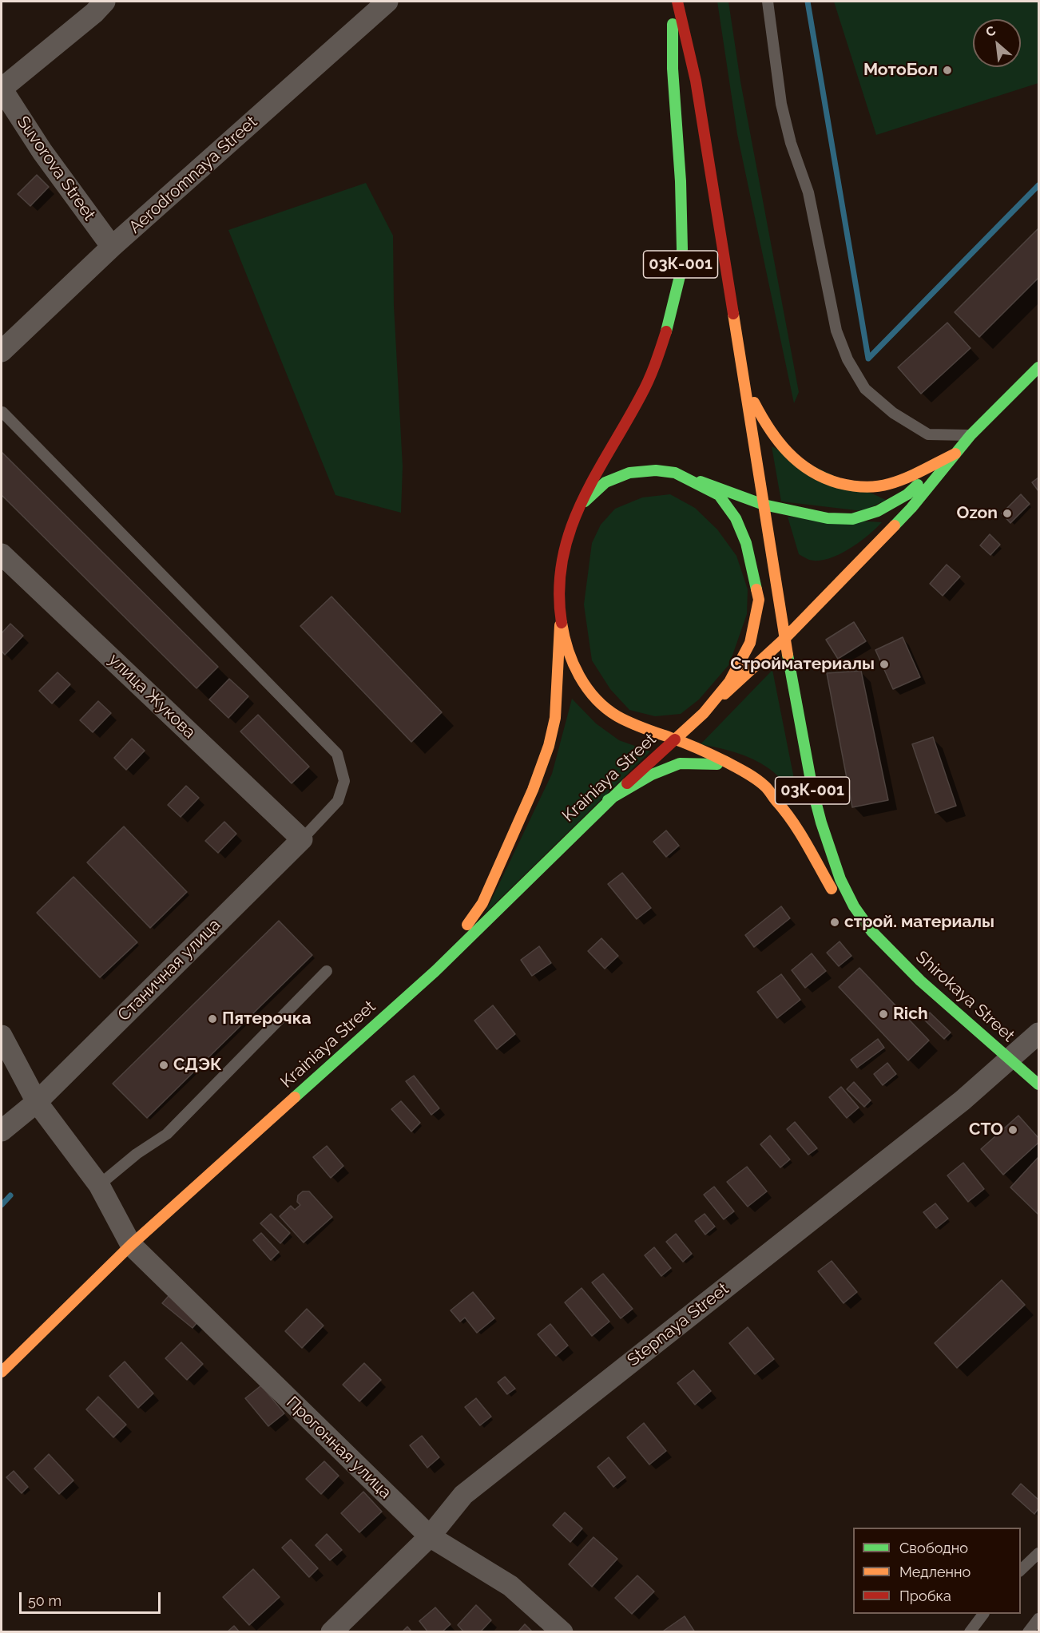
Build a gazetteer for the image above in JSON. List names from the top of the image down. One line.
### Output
{"streets":{"main road":["03К-001","Krainiaya Street","Shirokaya Street"],"street":["Suvorova Street","Aerodromnaya Street","улица Жукова","Станичная улица","Stepnaya Street","Прогонная улица"]},"crossings":[["Suvorova Street","Aerodromnaya Street"],["03К-001","Krainiaya Street"],["03К-001","Shirokaya Street"],["улица Жукова","Станичная улица"],["Krainiaya Street","Прогонная улица"],["Станичная улица","Прогонная улица"],["Shirokaya Street","Stepnaya Street"],["Stepnaya Street","Прогонная улица"]],"places":["МотоБол","Ozon","Стройматериалы","строй. материалы","Rich","Пятерочка","СДЭК","СТО"],"legend":["Свободно","Медленно","Пробка"],"scale_bar":"50 m","north":"top left"}
